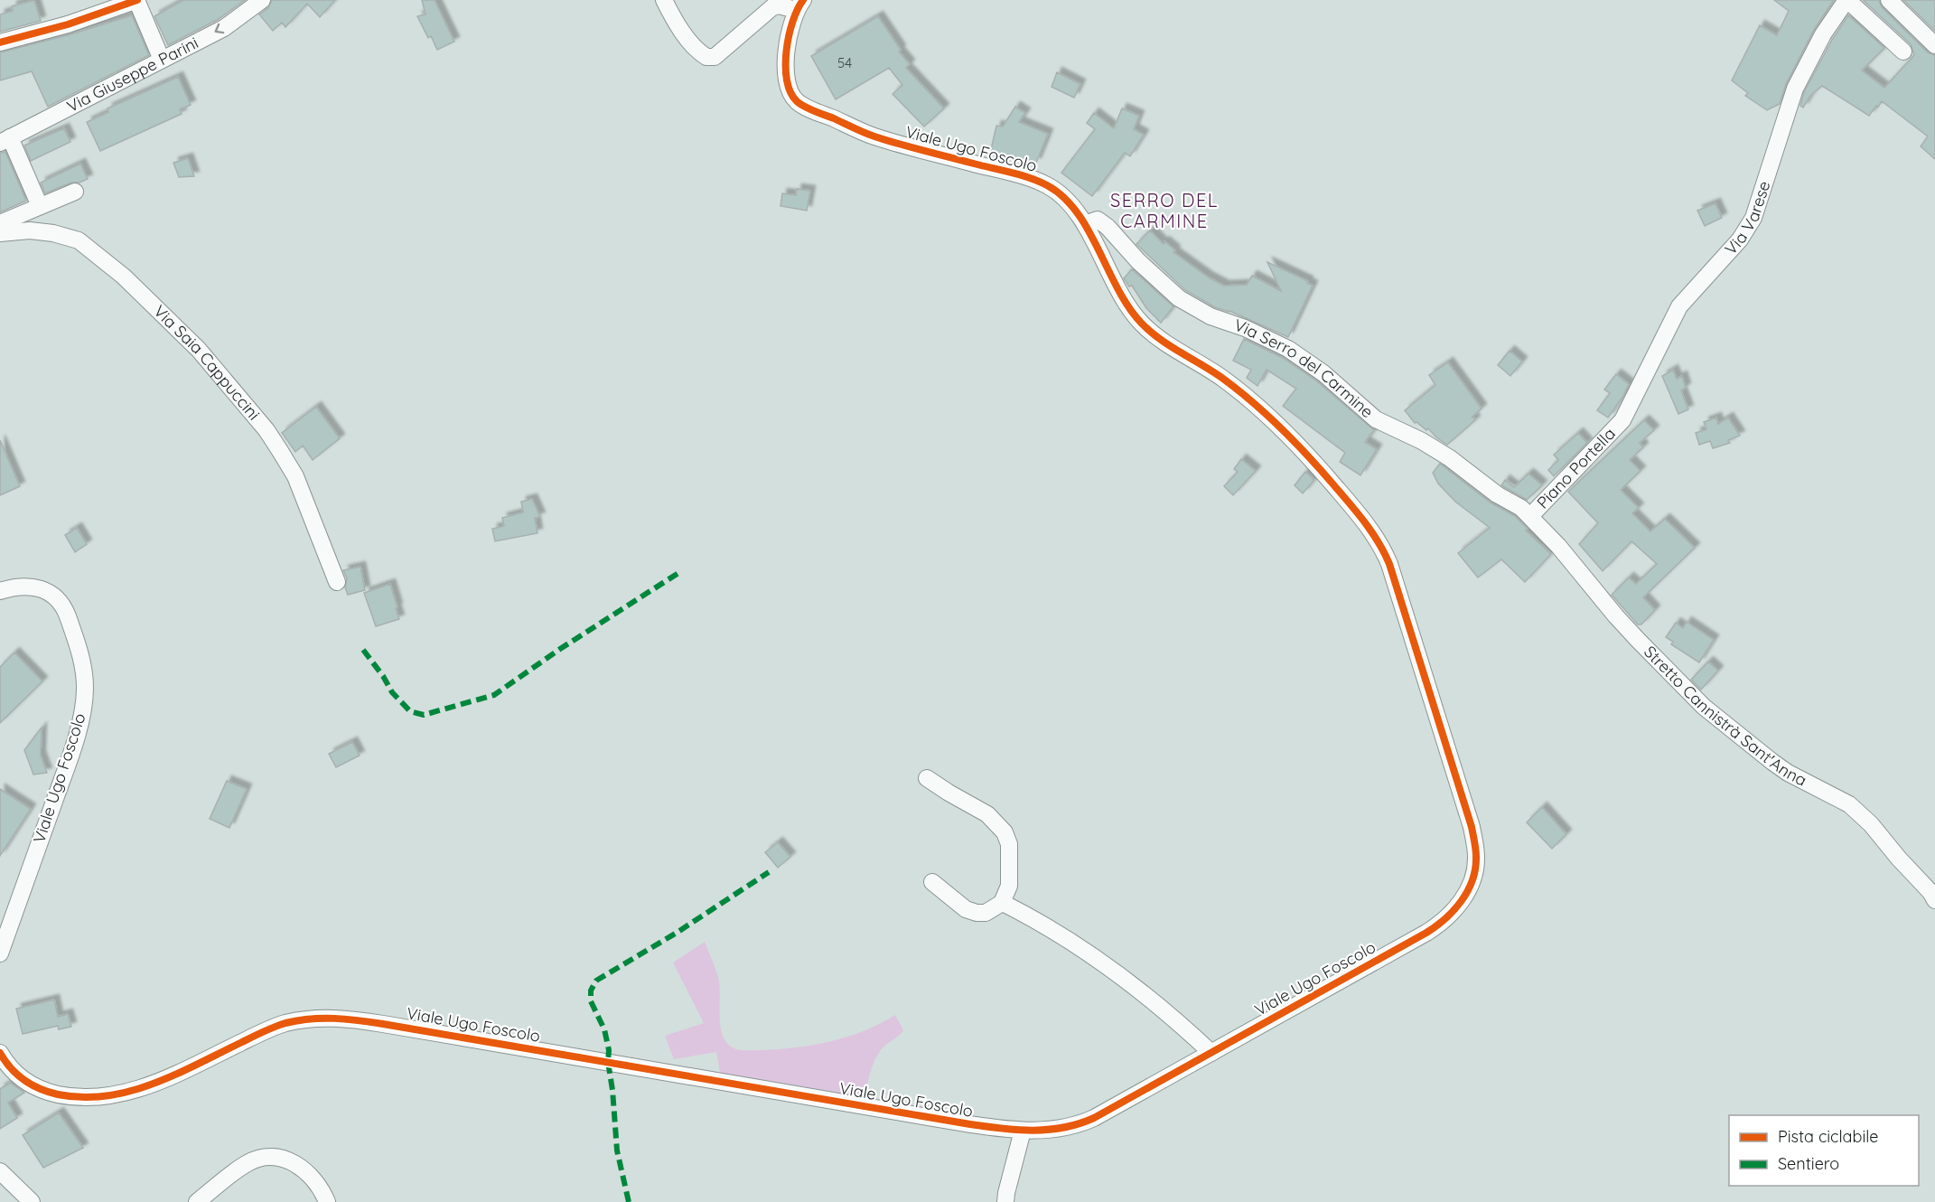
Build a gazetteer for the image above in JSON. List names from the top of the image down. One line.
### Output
{"streets":{"street":["Via Giuseppe Parini","Viale Ugo Foscolo","Via Varese","Via Saia Cappuccini","Via Serro del Carmine","Piano Portella","Stretto Cannistrà Sant'Anna"]},"crossings":[["Viale Ugo Foscolo","Via Serro del Carmine"],["Via Varese","Piano Portella"],["Via Serro del Carmine","Piano Portella"],["Via Serro del Carmine","Stretto Cannistrà Sant'Anna"],["Piano Portella","Stretto Cannistrà Sant'Anna"]],"one_way":["Via Giuseppe Parini"],"districts":["SERRO DEL CARMINE"],"house_numbers":["54"],"legend":["Pista ciclabile","Sentiero"]}
